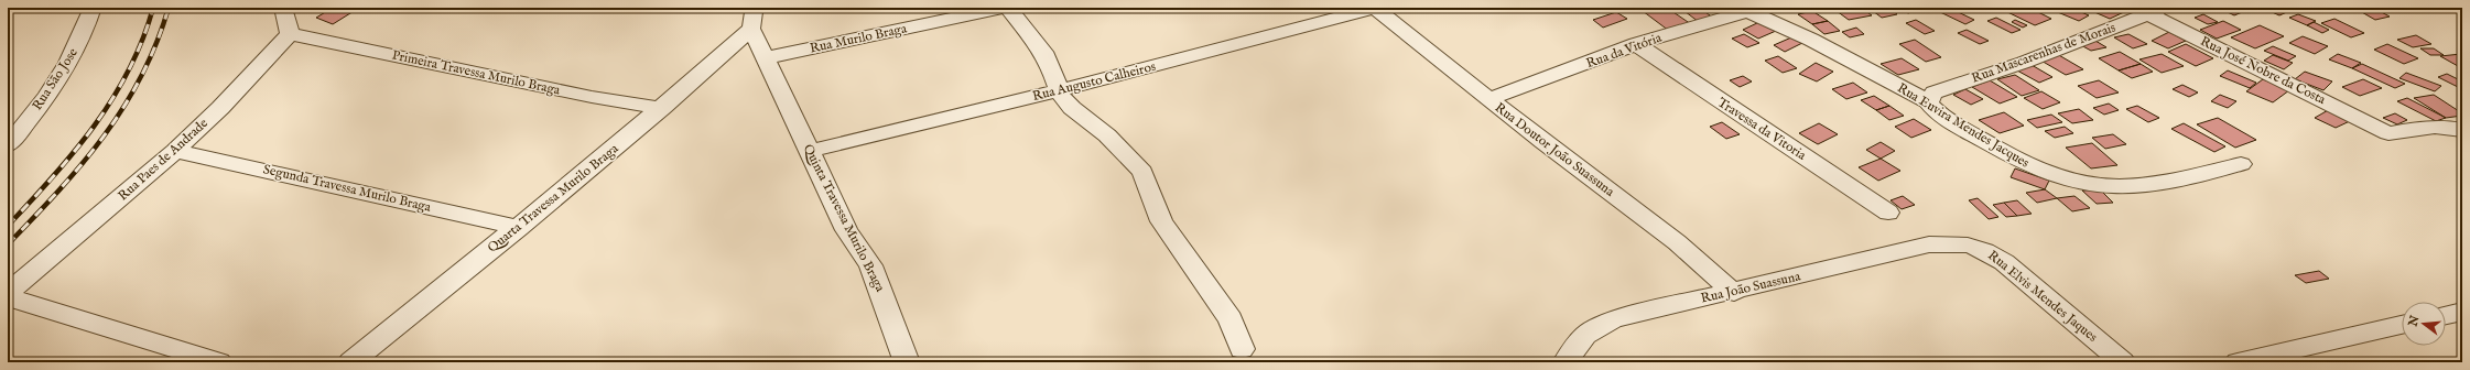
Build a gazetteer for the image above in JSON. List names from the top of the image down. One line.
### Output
{"streets":{"street":["Rua Murilo Braga","Rua da Vitória","Rua Mascarenhas de Morais","Rua José Nobre da Costa","Primeira Travessa Murilo Braga","Rua São Jose","Rua Augusto Calheiros","Rua Euvira Mendes Jacques","Travessa da Vitoria","Rua Doutor João Suassuna","Rua Paes de Andrade","Segunda Travessa Murilo Braga","Quarta Travessa Murilo Braga","Quinta Travessa Murilo Braga","Rua João Suassuna","Rua Elvis Mendes Jaques"]},"crossings":[["Rua Murilo Braga","Quinta Travessa Murilo Braga"],["Rua da Vitória","Rua Euvira Mendes Jacques"],["Rua da Vitória","Travessa da Vitoria"],["Rua da Vitória","Rua Doutor João Suassuna"],["Rua Mascarenhas de Morais","Rua José Nobre da Costa"],["Rua Mascarenhas de Morais","Rua Euvira Mendes Jacques"],["Primeira Travessa Murilo Braga","Rua Paes de Andrade"],["Primeira Travessa Murilo Braga","Quarta Travessa Murilo Braga"],["Rua Augusto Calheiros","Rua Doutor João Suassuna"],["Rua Augusto Calheiros","Quinta Travessa Murilo Braga"],["Rua Doutor João Suassuna","Rua João Suassuna"],["Rua Paes de Andrade","Segunda Travessa Murilo Braga"],["Segunda Travessa Murilo Braga","Quarta Travessa Murilo Braga"],["Quarta Travessa Murilo Braga","Quinta Travessa Murilo Braga"],["Rua João Suassuna","Rua Elvis Mendes Jaques"]],"north":"left"}
